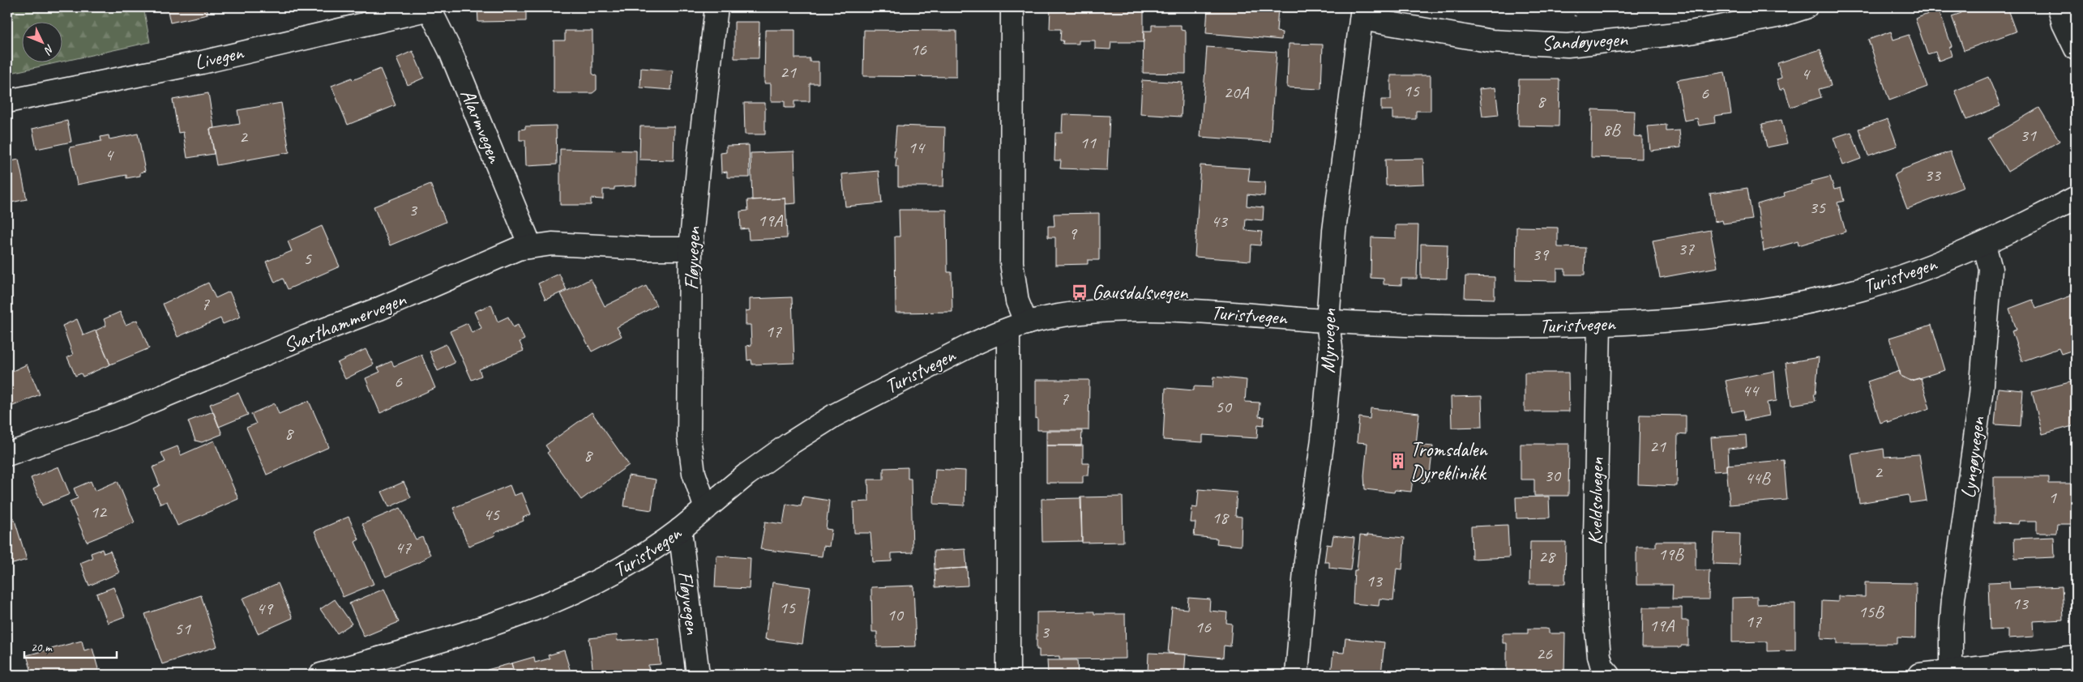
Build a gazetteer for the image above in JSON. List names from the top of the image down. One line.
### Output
{"streets":{"street":["Sandøyvegen","Livegen","Alarmvegen","Fløyvegen","Turistvegen","Svarthammervegen","Myrvegen","Lyngøyvegen","Kveldsolvegen"]},"crossings":[["Sandøyvegen","Myrvegen"],["Livegen","Alarmvegen"],["Alarmvegen","Svarthammervegen"],["Fløyvegen","Turistvegen"],["Fløyvegen","Svarthammervegen"],["Turistvegen","Myrvegen"],["Turistvegen","Lyngøyvegen"],["Turistvegen","Kveldsolvegen"]],"places":{"bus stop":["Gausdalsvegen"],"building":["Tromsdalen Dyreklinikk"]},"house_numbers":["16","21","4","15","20A","6","8","8B","31","2","11","14","4","33","35","3","19A","43","9","37","39","5","7","17","6","44","7","50","8","21","8","2","30","44B","1","12","45","18","47","19B","28","13","13","15","49","15B","10","17","19A","16","51","3","26"],"scale_bar":"20 m","north":"bottom right"}
